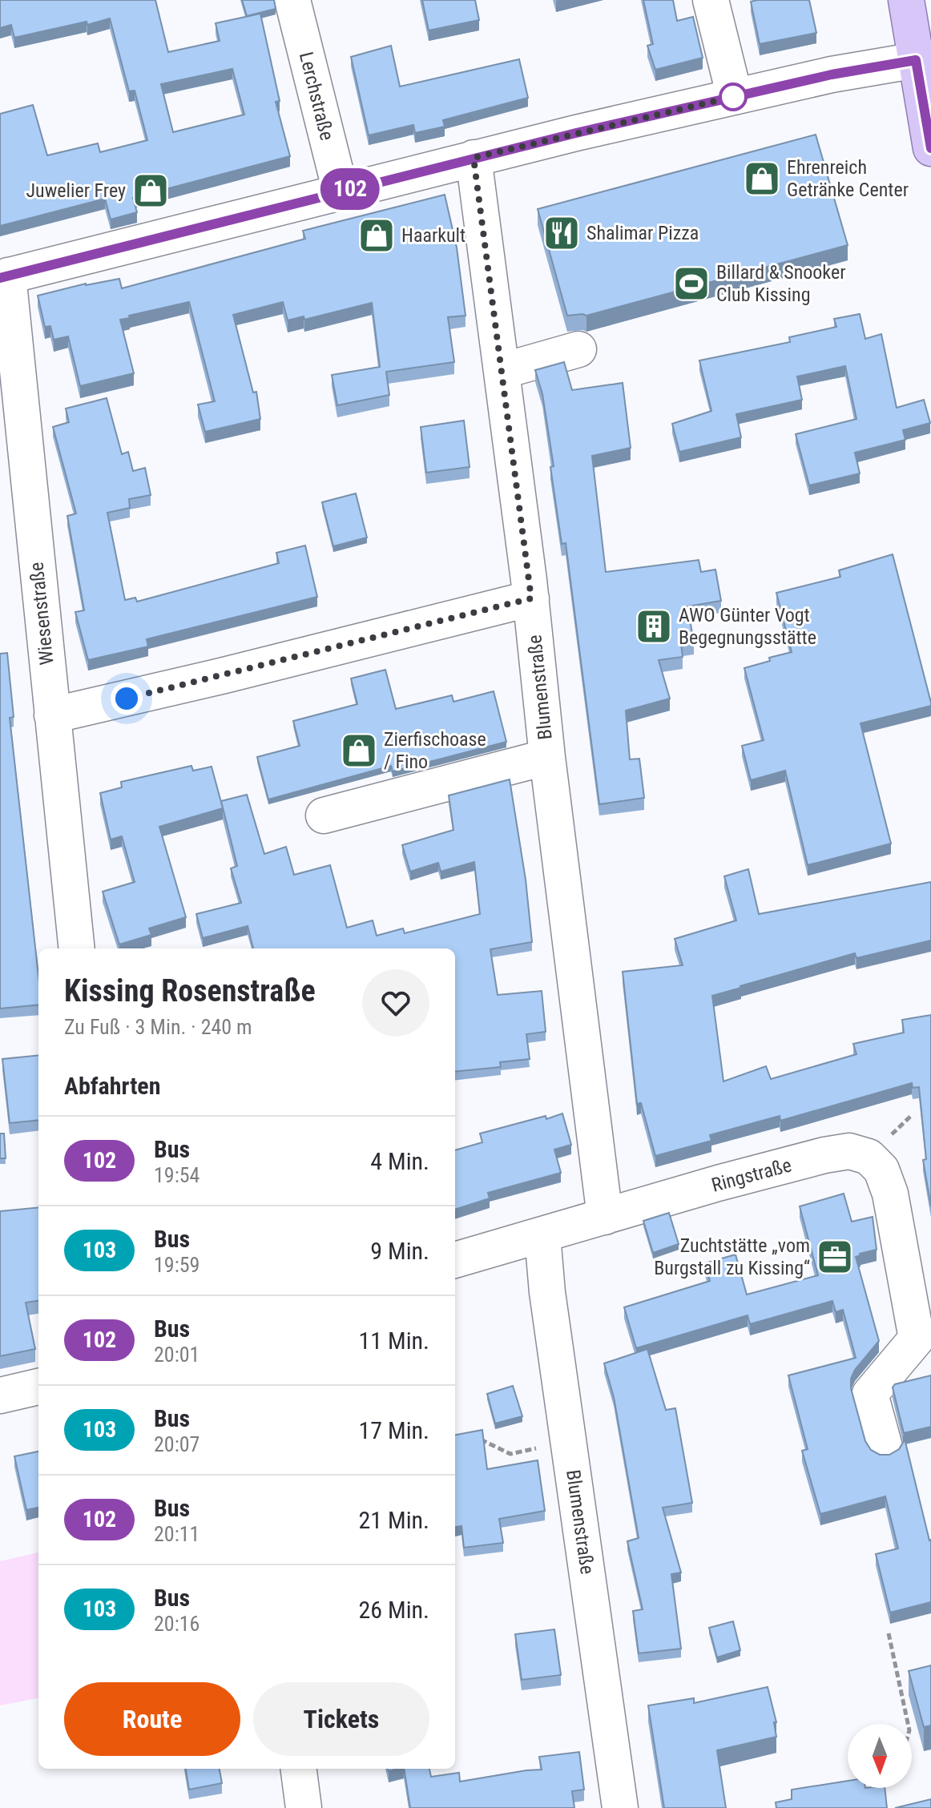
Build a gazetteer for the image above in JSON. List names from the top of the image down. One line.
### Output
{"streets":{"street":["Lerchstraße","Wiesenstraße","Blumenstraße","Ringstraße"]},"crossings":[["Blumenstraße","Ringstraße"]],"places":{"shop":["Ehrenreich Getränke Center","Juwelier Frey","Haarkult","Zierfischoase / Fino"],"restaurant":["Shalimar Pizza"],"sports":["Billard & Snooker Club Kissing"],"building":["AWO Günter Vogt Begegnungsstätte"],"office":["Zuchtstätte „vom Burgstall zu Kissing“"]},"lines":["bus line 102"],"north":"bottom","page":{"on_map":"102","heading":[["Kissing Rosenstraße","Zu Fuß · 3 Min. · 240 m"],"Abfahrten"],"list":[{"mark":"102","name":"Bus","note":"19:54","value":"4 Min."},{"mark":"103","name":"Bus","note":"19:59","value":"9 Min."},{"mark":"102","name":"Bus","note":"20:01","value":"11 Min."},{"mark":"103","name":"Bus","note":"20:07","value":"17 Min."},{"mark":"102","name":"Bus","note":"20:11","value":"21 Min."},{"mark":"103","name":"Bus","note":"20:16","value":"26 Min."}],"buttons":["Route","Tickets"]}}
